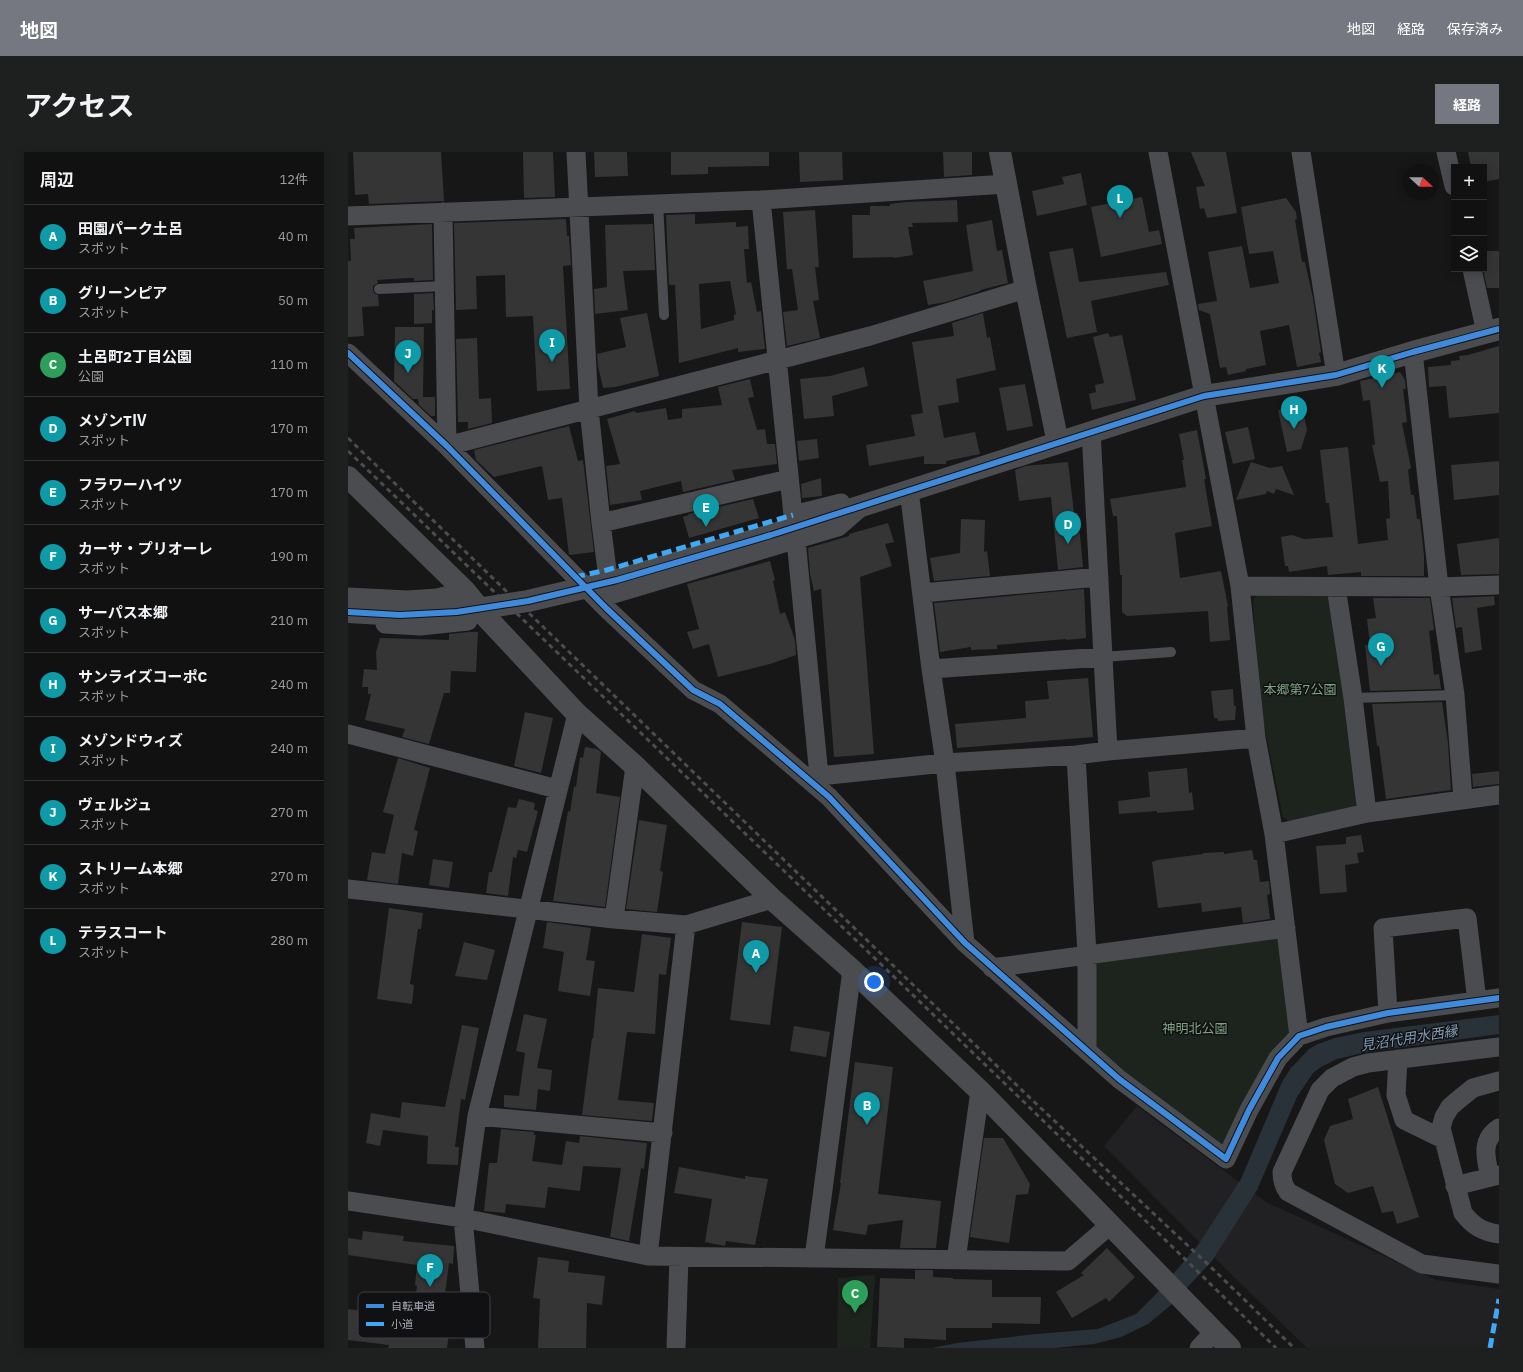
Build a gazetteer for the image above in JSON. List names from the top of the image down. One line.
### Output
{"water":["見沼代用水西縁"],"parks":["本郷第7公園","神明北公園"],"legend":["自転車道","小道"],"north":"right","page":{"header":"地図","nav":["地図","経路","保存済み"],"title":"アクセス","buttons":"経路","heading":["周辺","12件"],"map_buttons":["+","−"],"pins":["L","I","J","K","H","E","D","G","A","B","F","C"],"list":[{"mark":"A","name":"田園パーク土呂","note":"スポット","value":"40 m"},{"mark":"B","name":"グリーンピア","note":"スポット","value":"50 m"},{"mark":"C","name":"土呂町2丁目公園","note":"公園","value":"110 m"},{"mark":"D","name":"メゾンTⅣ","note":"スポット","value":"170 m"},{"mark":"E","name":"フラワーハイツ","note":"スポット","value":"170 m"},{"mark":"F","name":"カーサ・プリオーレ","note":"スポット","value":"190 m"},{"mark":"G","name":"サーパス本郷","note":"スポット","value":"210 m"},{"mark":"H","name":"サンライズコーポC","note":"スポット","value":"240 m"},{"mark":"I","name":"メゾンドウィズ","note":"スポット","value":"240 m"},{"mark":"J","name":"ヴェルジュ","note":"スポット","value":"270 m"},{"mark":"K","name":"ストリーム本郷","note":"スポット","value":"270 m"},{"mark":"L","name":"テラスコート","note":"スポット","value":"280 m"}]}}
